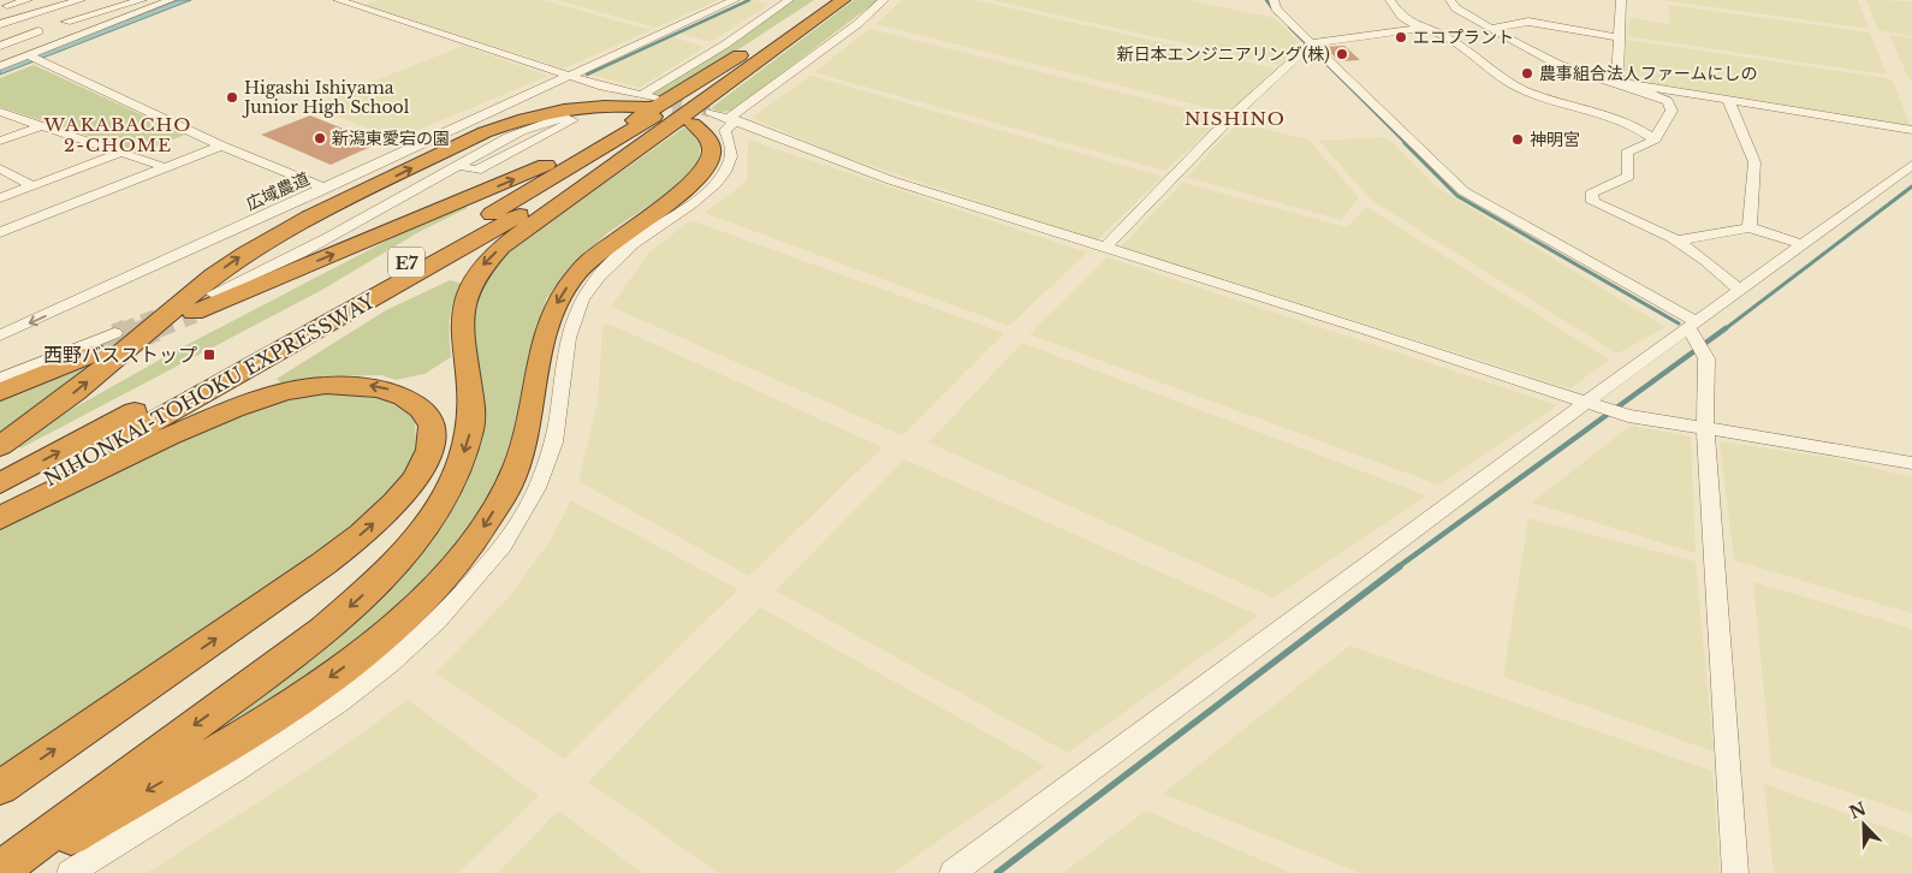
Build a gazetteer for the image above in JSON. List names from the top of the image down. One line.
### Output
{"streets":{"highway":["E7","NIHONKAI-TOHOKU EXPRESSWAY"],"street":["広域農道"]},"districts":["NISHINO","WAKABACHO 2-CHOME"],"places":{"other":["エコプラント","新日本エンジニアリング(株)","農事組合法人ファームにしの","Higashi Ishiyama Junior High School","新潟東愛宕の園","神明宮"],"transit":["西野バスストップ"]},"north":"top left"}
